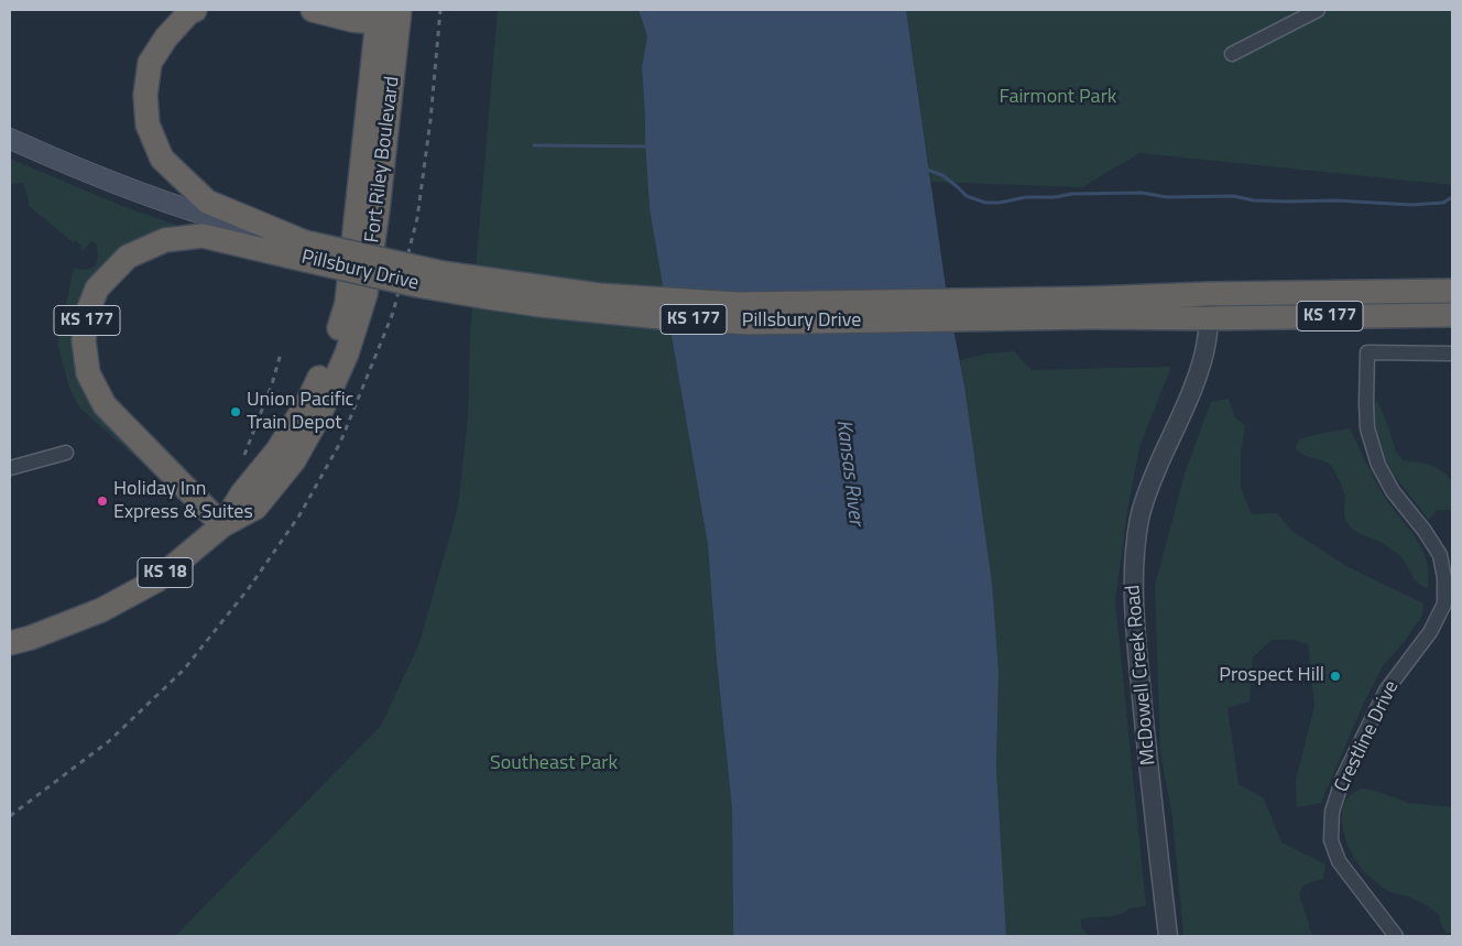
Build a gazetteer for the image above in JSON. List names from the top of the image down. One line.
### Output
{"streets":{"highway":["Fort Riley Boulevard","Pillsbury Drive","KS 177","KS 18"],"street":["McDowell Creek Road","Crestline Drive"]},"crossings":[["Fort Riley Boulevard","KS 177"],["Pillsbury Drive","KS 177"],["Pillsbury Drive","McDowell Creek Road"]],"water":["Kansas River"],"parks":["Fairmont Park","Southeast Park"],"places":["Union Pacific Train Depot","Holiday Inn Express & Suites","Prospect Hill"]}
